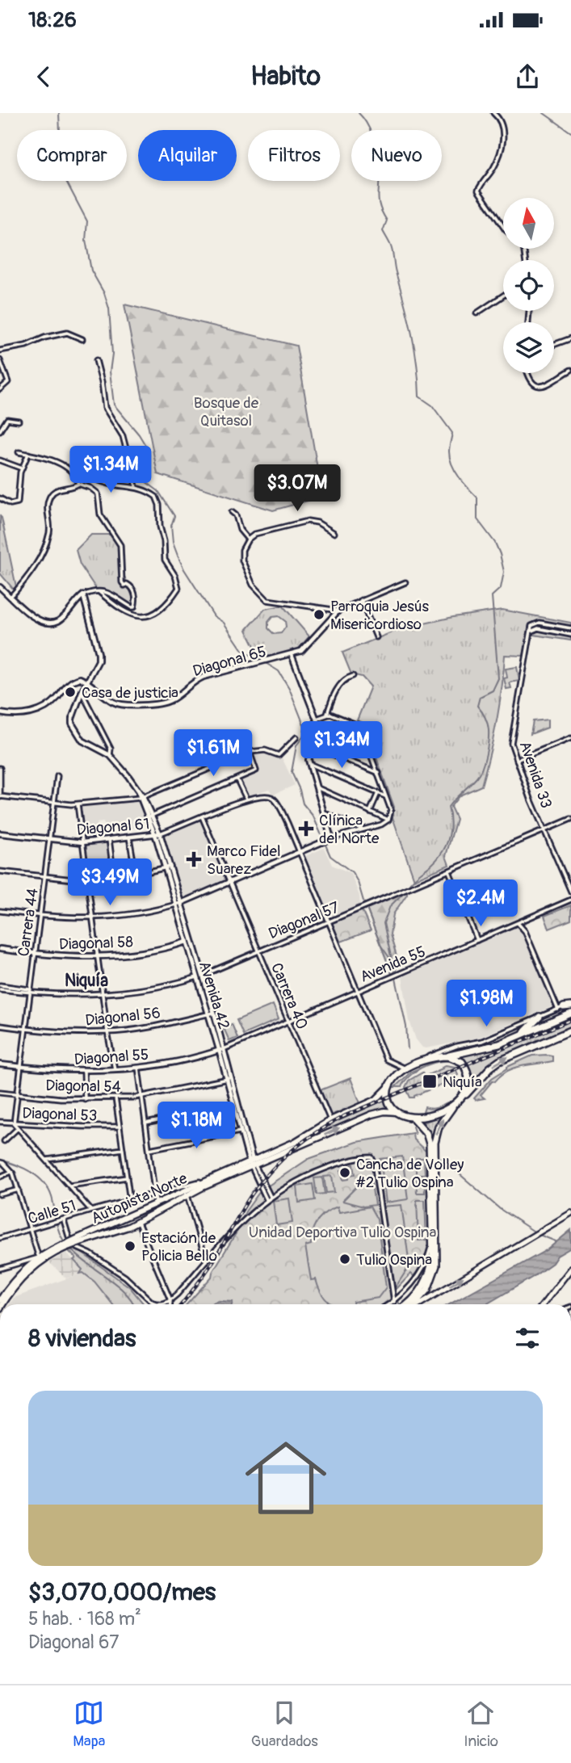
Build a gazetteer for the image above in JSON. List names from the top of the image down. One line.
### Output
{"streets":{"main road":["Autopista Norte"],"street":["Diagonal 65","Avenida 33","Diagonal 61","Diagonal 57","Carrera 44","Diagonal 58","Avenida 55","Avenida 42","Carrera 40","Diagonal 56","Diagonal 55","Diagonal 54","Diagonal 53","Calle 51"]},"crossings":[["Avenida 33","Diagonal 57"],["Diagonal 61","Carrera 44"],["Diagonal 61","Avenida 42"],["Diagonal 57","Carrera 44"],["Diagonal 57","Avenida 42"],["Diagonal 57","Carrera 40"],["Carrera 44","Diagonal 58"],["Carrera 44","Diagonal 56"],["Carrera 44","Diagonal 55"],["Carrera 44","Diagonal 54"],["Carrera 44","Diagonal 53"],["Diagonal 58","Avenida 42"],["Avenida 55","Avenida 42"],["Avenida 55","Carrera 40"],["Avenida 55","Diagonal 55"],["Avenida 42","Diagonal 56"],["Avenida 42","Diagonal 55"],["Avenida 42","Diagonal 54"],["Avenida 42","Autopista Norte"],["Carrera 40","Autopista Norte"],["Autopista Norte","Calle 51"]],"districts":["Niquía"],"parks":["Bosque de Quitasol","Unidad Deportiva Tulio Ospina"],"places":{"other":["Parroquia Jesús Misericordioso","Casa de justicia","Cancha de Volley #2 Tulio Ospina","Estación de Policia Bello","Tulio Ospina"],"health":["Clínica del Norte","Marco Fidel Suarez"],"transit":["Niquía"]},"north":"top","page":{"status":"18:26","header":"Habito","chip":["Comprar","Alquilar","Filtros","Nuevo"],"price":["$1.34M","$3.07M","$1.34M","$1.61M","$3.49M","$2.4M","$1.98M","$1.18M"],"heading":"8 viviendas","list":[{"name":"$3,070,000/mes","note":"5 hab. · 168 m² · Diagonal 67"}],"tabs":["Mapa","Guardados","Inicio"]}}
